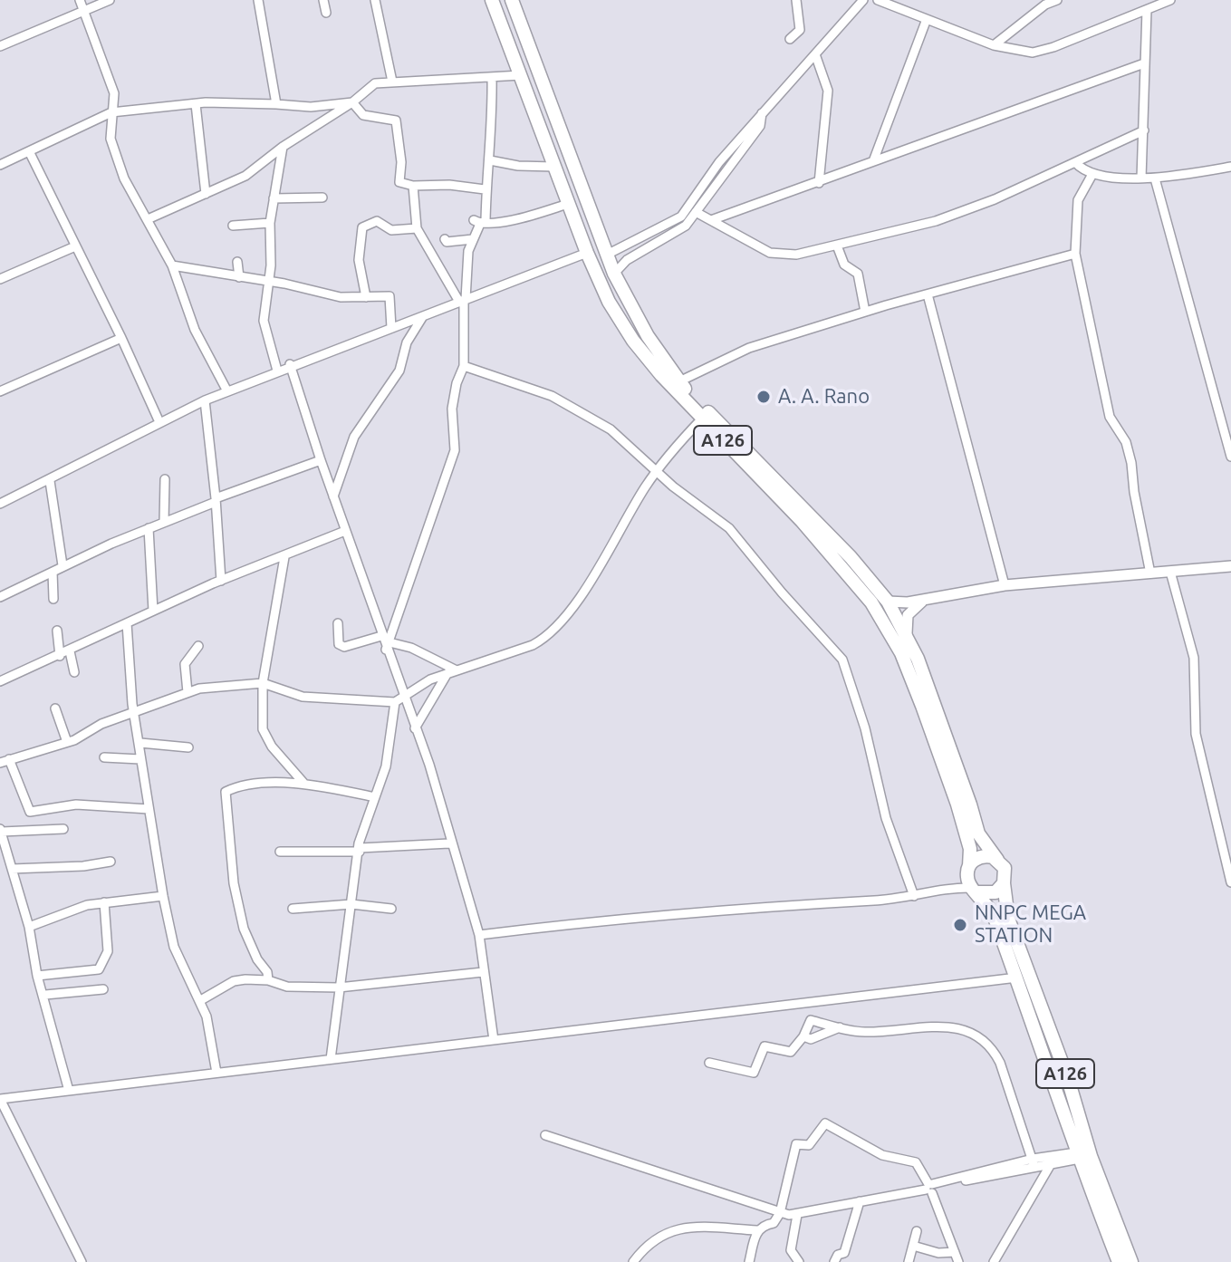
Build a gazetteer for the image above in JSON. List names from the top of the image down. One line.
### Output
{"streets":{"highway":["A126"]},"places":["A. A. Rano","NNPC MEGA STATION"]}
